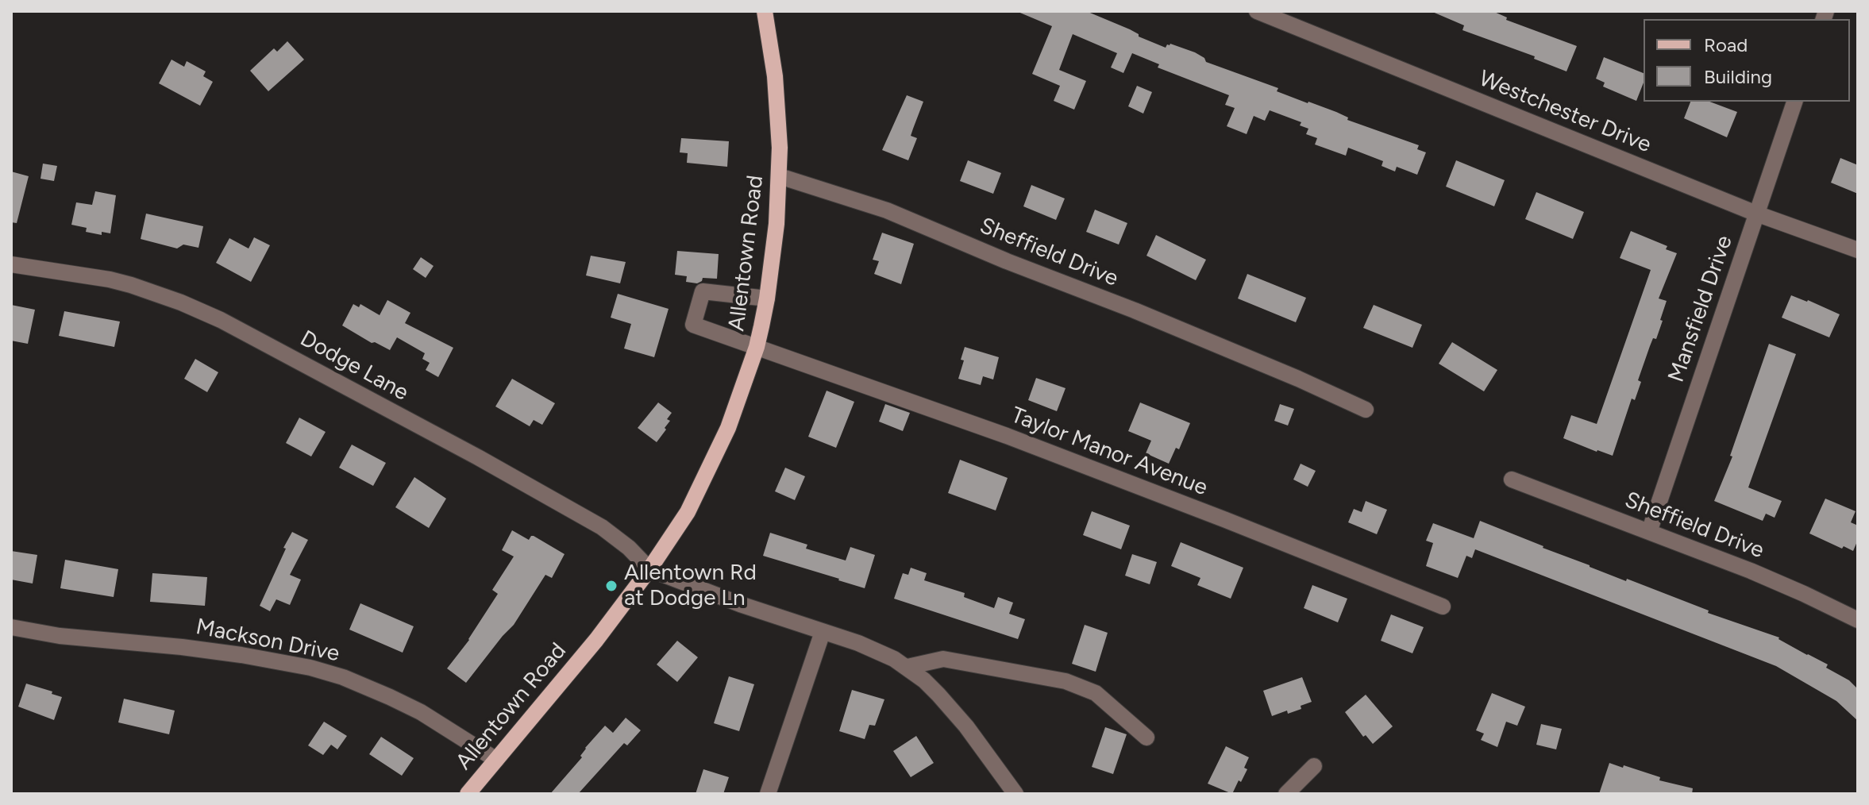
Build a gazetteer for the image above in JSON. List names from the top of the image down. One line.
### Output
{"streets":{"main road":["Allentown Road"],"street":["Westchester Drive","Sheffield Drive","Mansfield Drive","Dodge Lane","Taylor Manor Avenue","Mackson Drive"]},"crossings":[["Westchester Drive","Mansfield Drive"],["Sheffield Drive","Allentown Road"],["Sheffield Drive","Mansfield Drive"],["Allentown Road","Dodge Lane"],["Allentown Road","Taylor Manor Avenue"],["Allentown Road","Mackson Drive"]],"places":["Allentown Rd at Dodge Ln"],"legend":["Road","Building"]}
